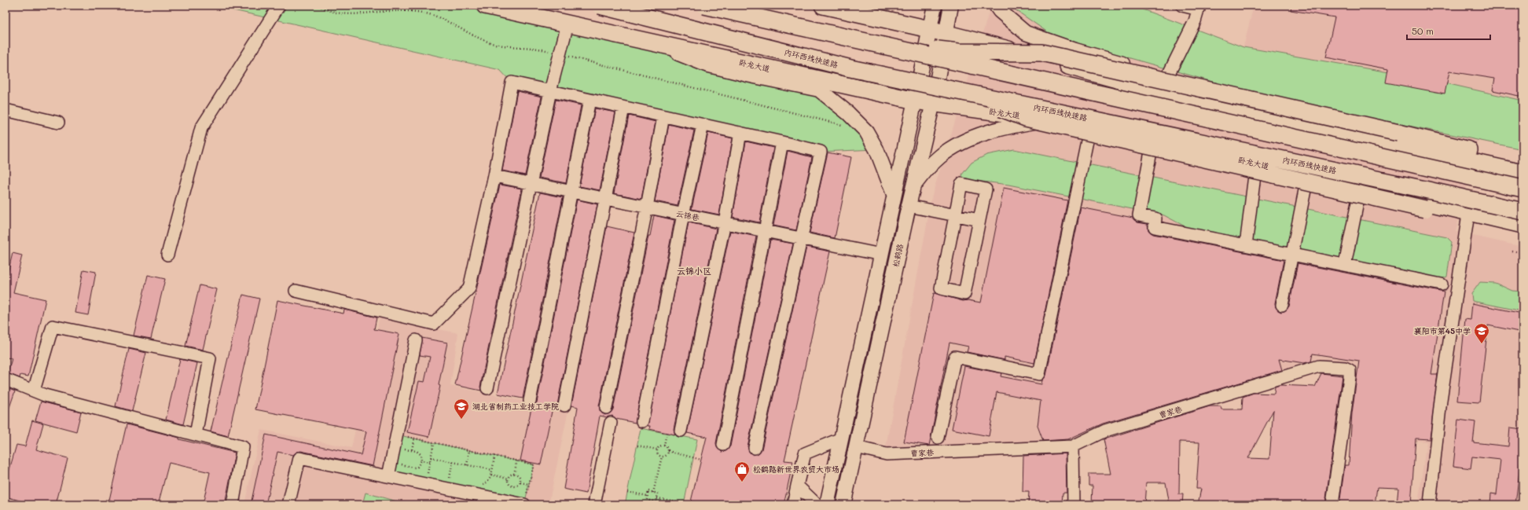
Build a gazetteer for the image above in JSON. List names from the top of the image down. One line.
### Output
{"streets":{"highway":["内环西线快速路","卧龙大道"],"main road":["松鹤路"],"street":["云锦巷","曹家巷"]},"crossings":[["卧龙大道","松鹤路"],["松鹤路","曹家巷"]],"districts":["云锦小区"],"places":{"school or university":["襄阳市第45中学","湖北省制药工业技工学院"],"shop":["松鹤路新世界农贸大市场"]},"scale_bar":"50 m"}
